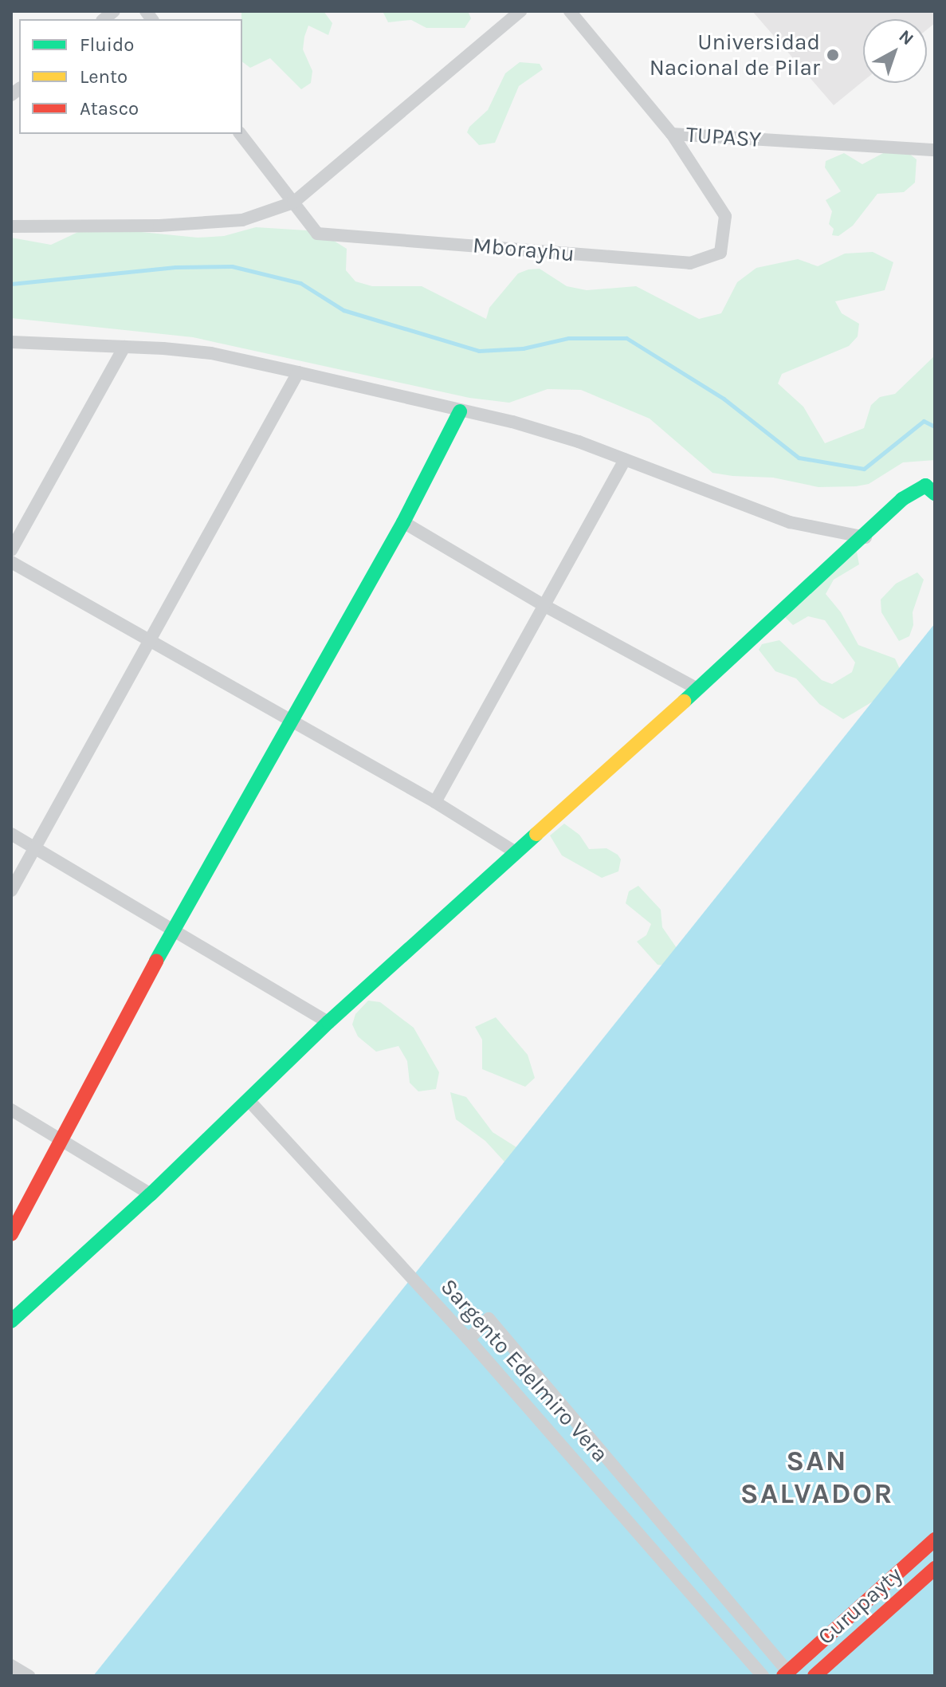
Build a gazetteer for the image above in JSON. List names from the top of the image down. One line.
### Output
{"streets":{"street":["TUPASY","Mborayhu","Sargento Edelmiro Vera","Curupayty"]},"crossings":[["TUPASY","Mborayhu"]],"districts":["SAN SALVADOR"],"places":["Universidad Nacional de Pilar"],"legend":["Fluido","Lento","Atasco"],"north":"top right"}
